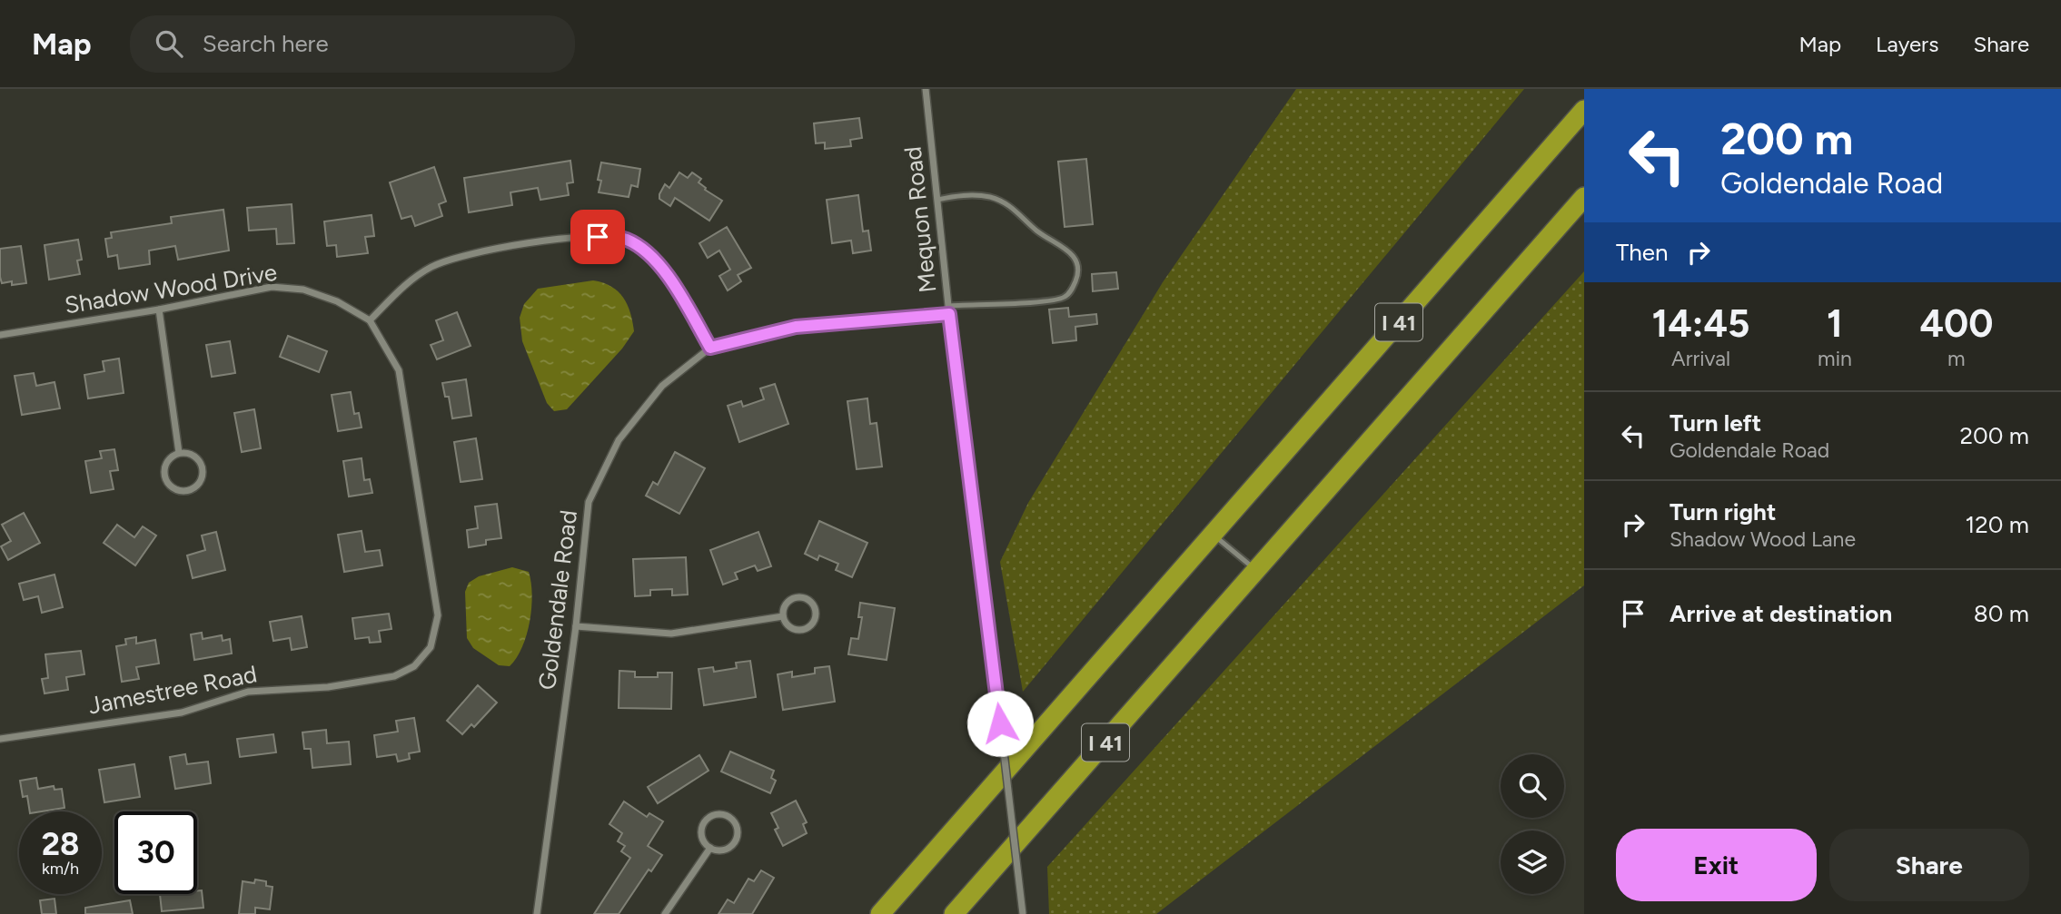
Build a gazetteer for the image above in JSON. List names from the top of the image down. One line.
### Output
{"streets":{"highway":["I 41"],"street":["Mequon Road","Shadow Wood Drive","Goldendale Road","Jamestree Road"]},"crossings":[["Mequon Road","Goldendale Road"],["Shadow Wood Drive","Jamestree Road"]],"page":{"header":"Map","search":"Search here","nav":["Map","Layers","Share"],"turn":["200 m","Goldendale Road"],"then":"Then","eta":["14:45","Arrival","1","min","400","m"],"list":[{"name":"Turn left","note":"Goldendale Road","value":"200 m"},{"name":"Turn right","note":"Shadow Wood Lane","value":"120 m"},{"name":"Arrive at destination","value":"80 m"}],"speed":"28 km/h","limit":"30","buttons":["Exit","Share"]}}
